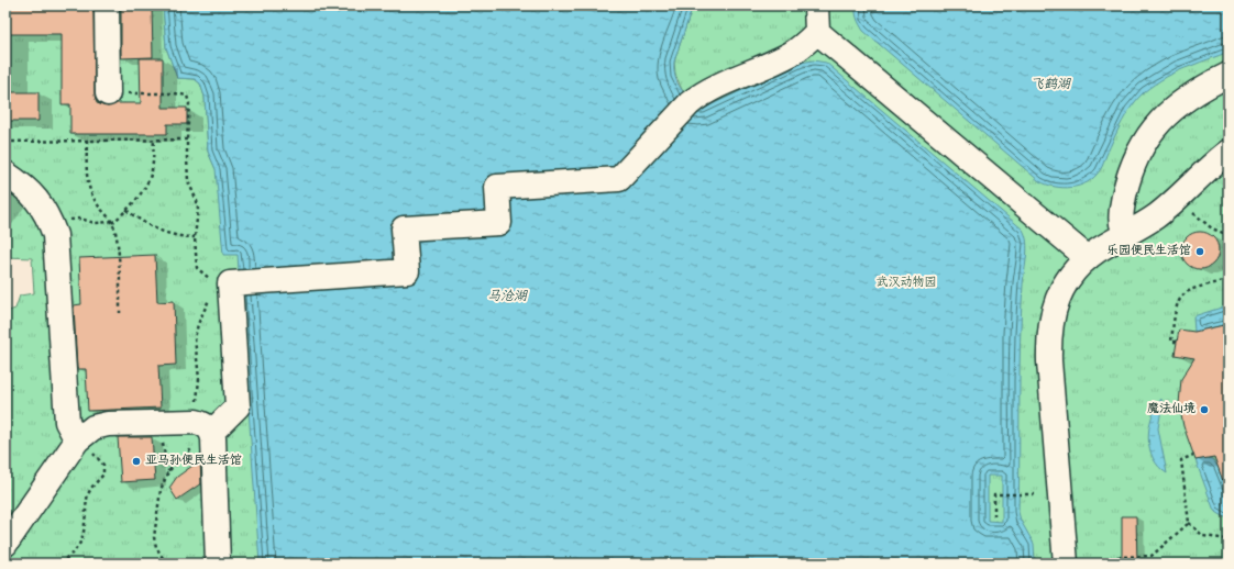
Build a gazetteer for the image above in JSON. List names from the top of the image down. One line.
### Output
{"water":["飞鹤湖","马沧湖"],"parks":["武汉动物园"],"places":["乐园便民生活馆","魔法仙境","亚马孙便民生活馆"]}
